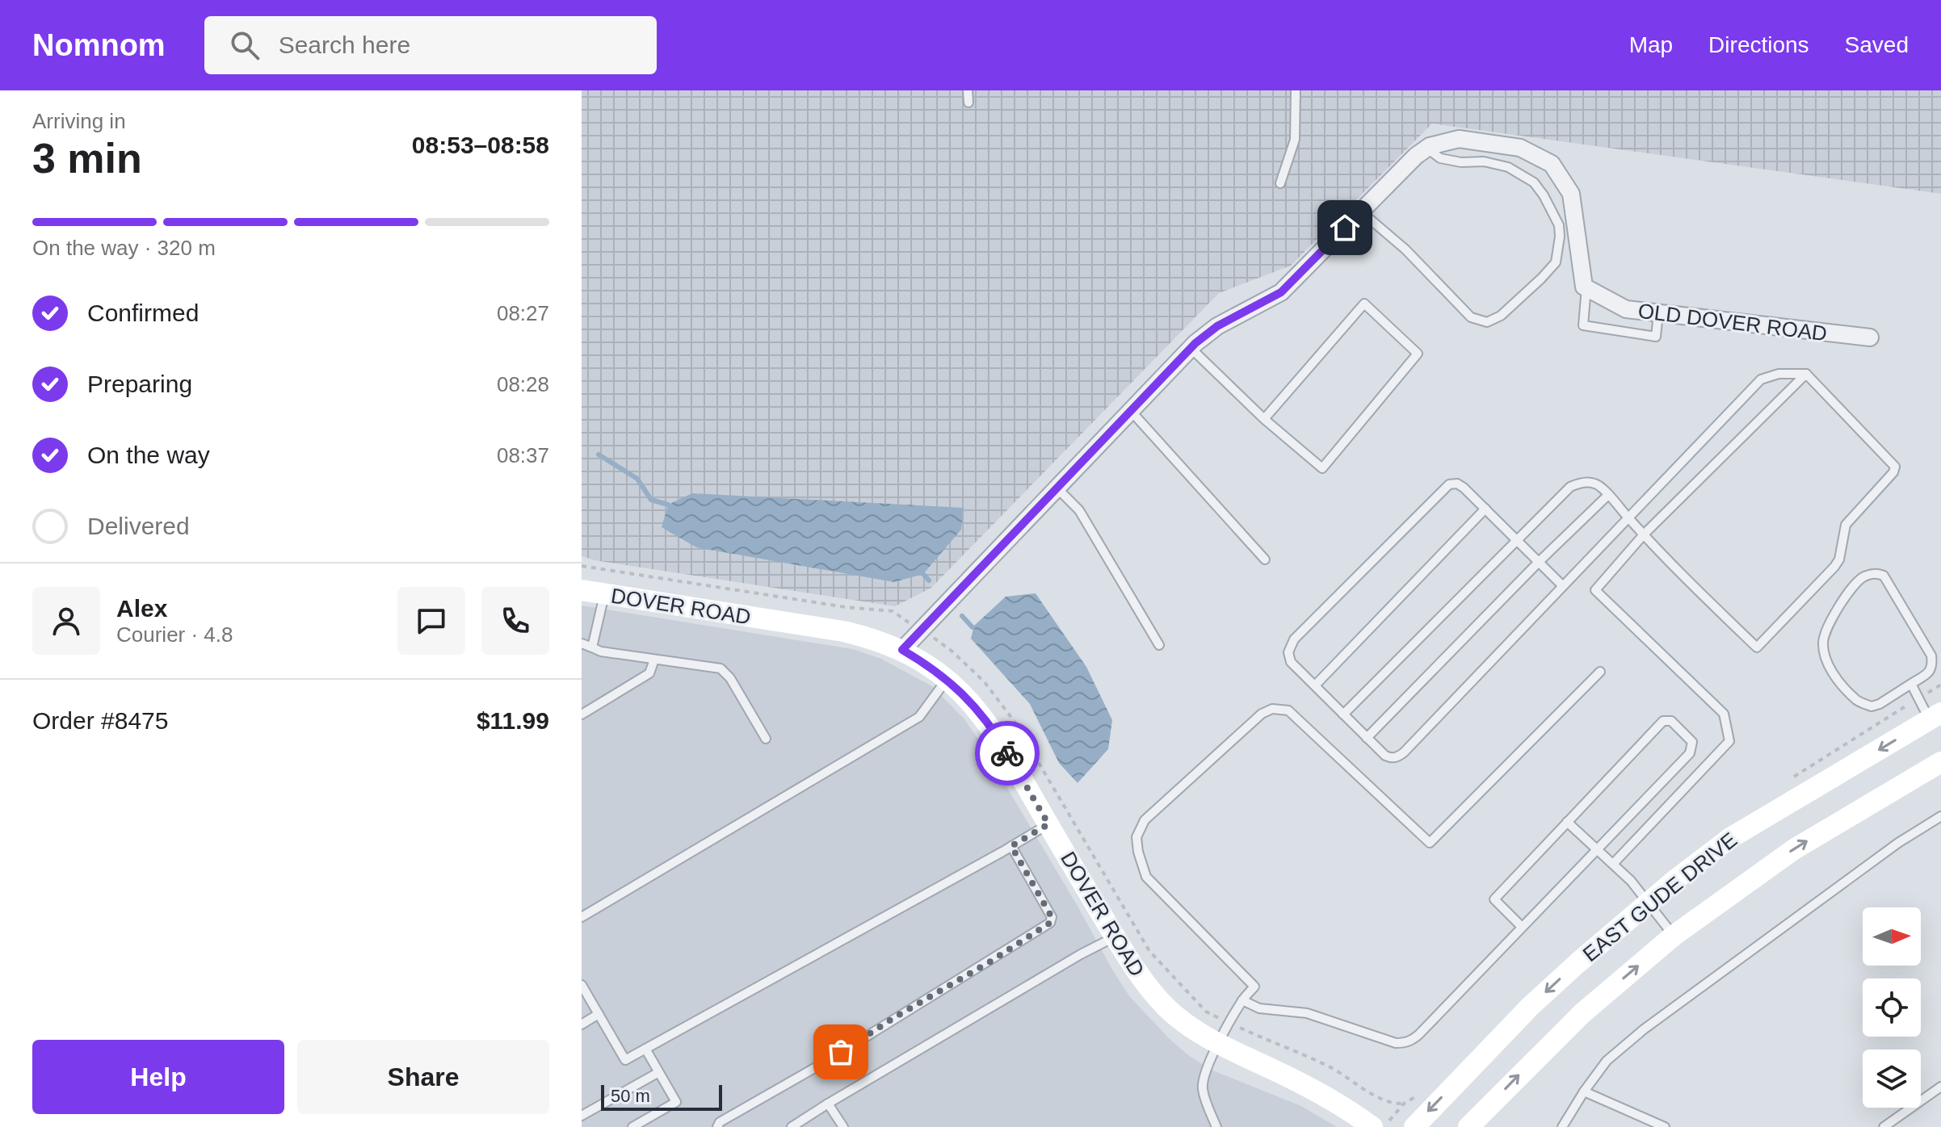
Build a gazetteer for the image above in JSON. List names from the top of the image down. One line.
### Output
{"streets":{"main road":["DOVER ROAD","EAST GUDE DRIVE"],"street":["OLD DOVER ROAD"]},"scale_bar":"50 m","north":"right","page":{"header":"Nomnom","search":"Search here","nav":["Map","Directions","Saved"],"heading":["3 min","Arriving in","08:53–08:58"],"panel":["Alex","Courier · 4.8","Order #8475","$11.99"],"bar":"On the way · 320 m","list":[["Confirmed","08:27"],["Preparing","08:28"],["On the way","08:37"],"Delivered"],"buttons":["Help","Share"],"scale":"50 m"}}
